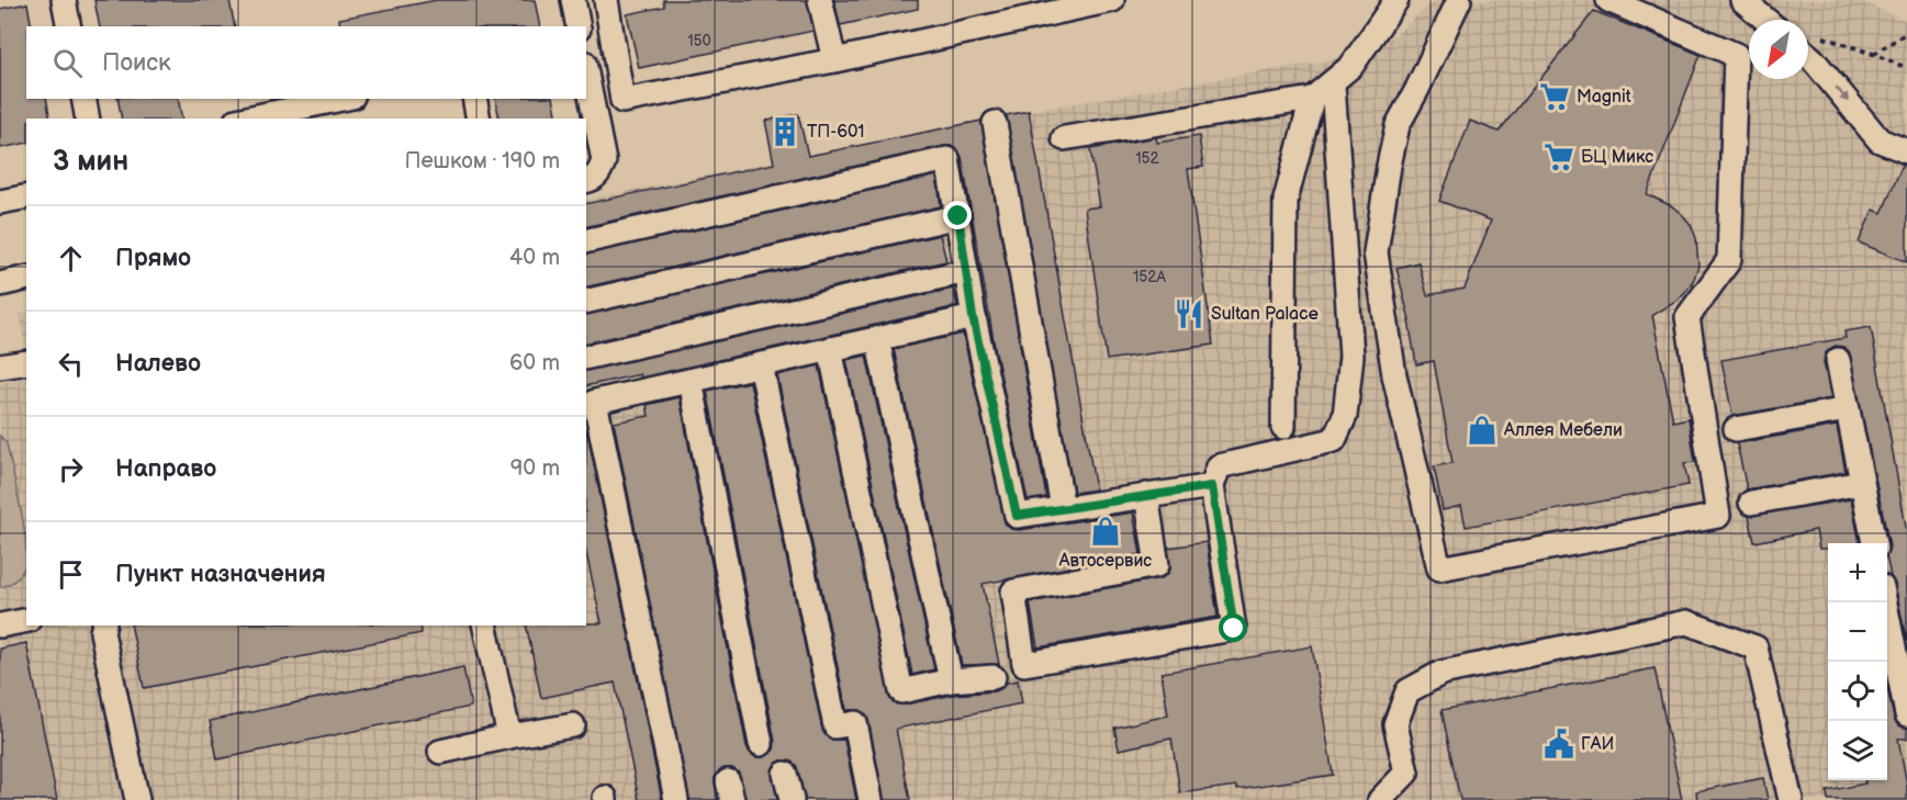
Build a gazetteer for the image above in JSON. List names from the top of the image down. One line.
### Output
{"places":{"supermarket":["Magnit","БЦ Микс"],"building":["ТП-601"],"restaurant":["Sultan Palace"],"shop":["Аллея Мебели","Автосервис"],"public building":["ГАИ"]},"house_numbers":["150","152","152А"],"north":"bottom left","page":{"search":"Поиск","heading":["3 мин","Пешком · 190 m"],"list":[["Прямо","40 m"],["Налево","60 m"],["Направо","90 m"],"Пункт назначения"],"map_buttons":["+","−"]}}
